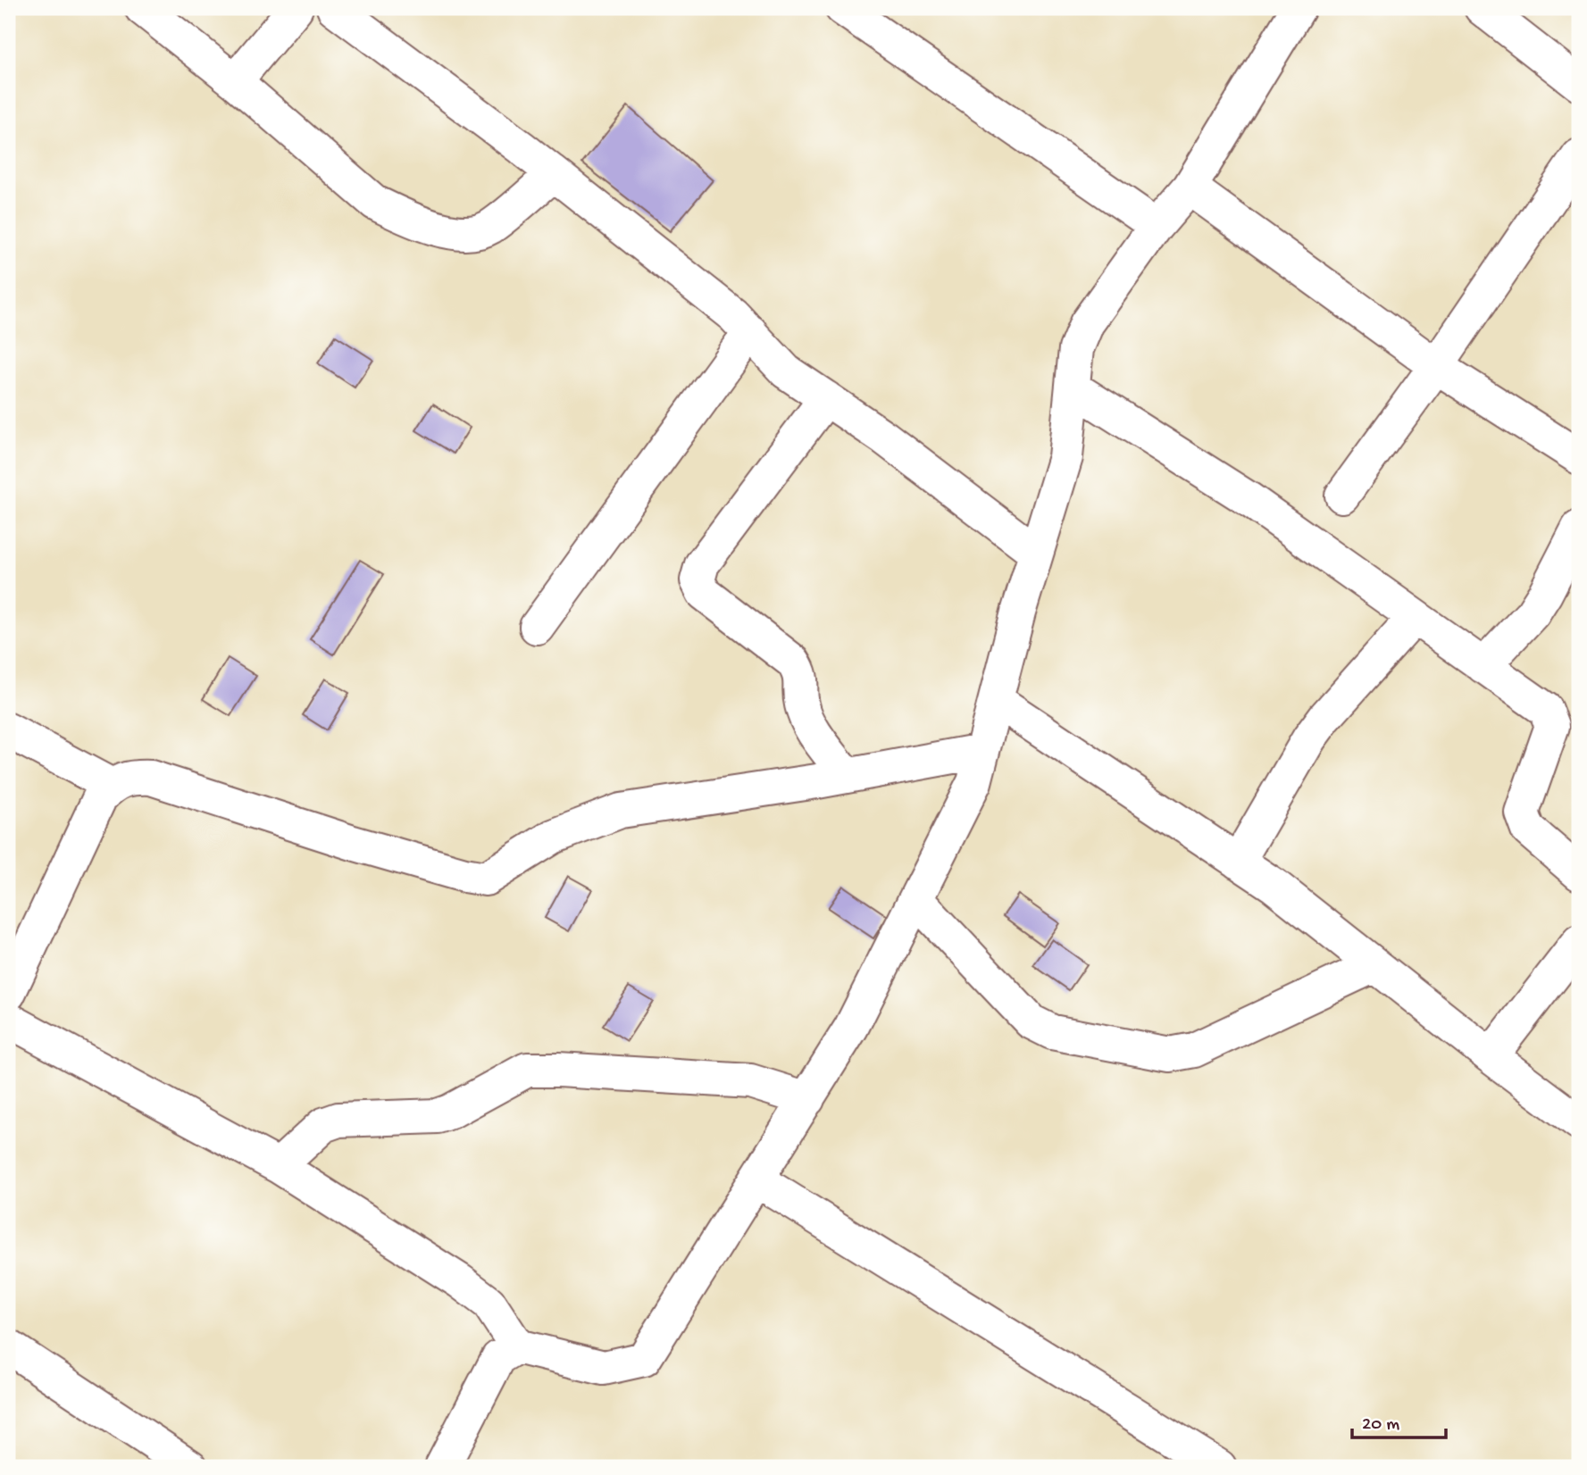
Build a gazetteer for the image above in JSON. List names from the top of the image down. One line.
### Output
{"scale_bar":"20 m"}
